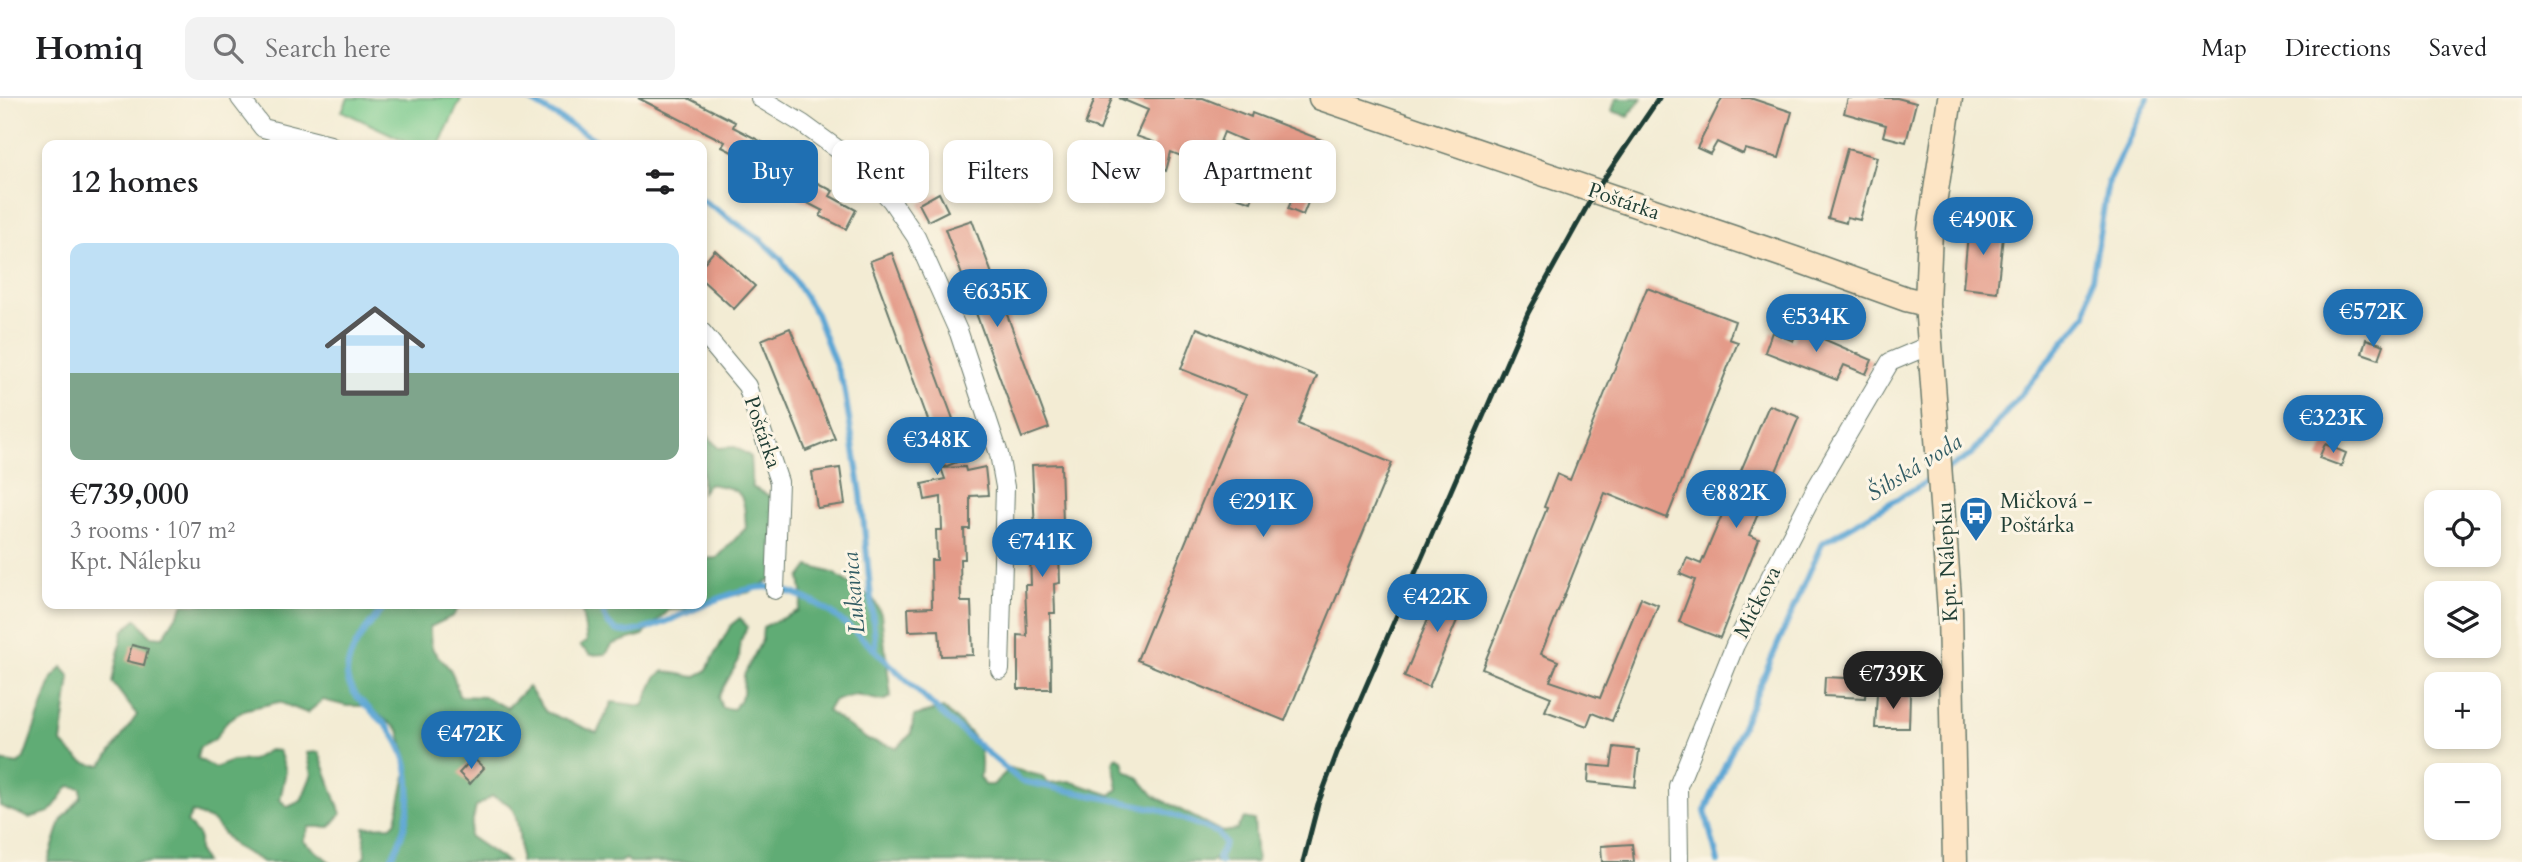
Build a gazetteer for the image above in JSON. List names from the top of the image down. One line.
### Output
{"streets":{"main road":["Poštárka","Kpt. Nálepku"],"street":["Mičkova"]},"crossings":[["Poštárka","Kpt. Nálepku"],["Kpt. Nálepku","Mičkova"]],"water":["Šibská voda","Lukavica"],"places":{"bus stop":["Mičková - Poštárka"]},"page":{"header":"Homiq","search":"Search here","nav":["Map","Directions","Saved"],"chip":["Buy","Rent","Filters","New","Apartment"],"heading":"12 homes","price":["€490K","€635K","€572K","€534K","€323K","€348K","€882K","€291K","€741K","€422K","€739K","€472K"],"list":[{"name":"€739,000","note":"3 rooms · 107 m² · Kpt. Nálepku"}],"map_buttons":["+","−"]}}
